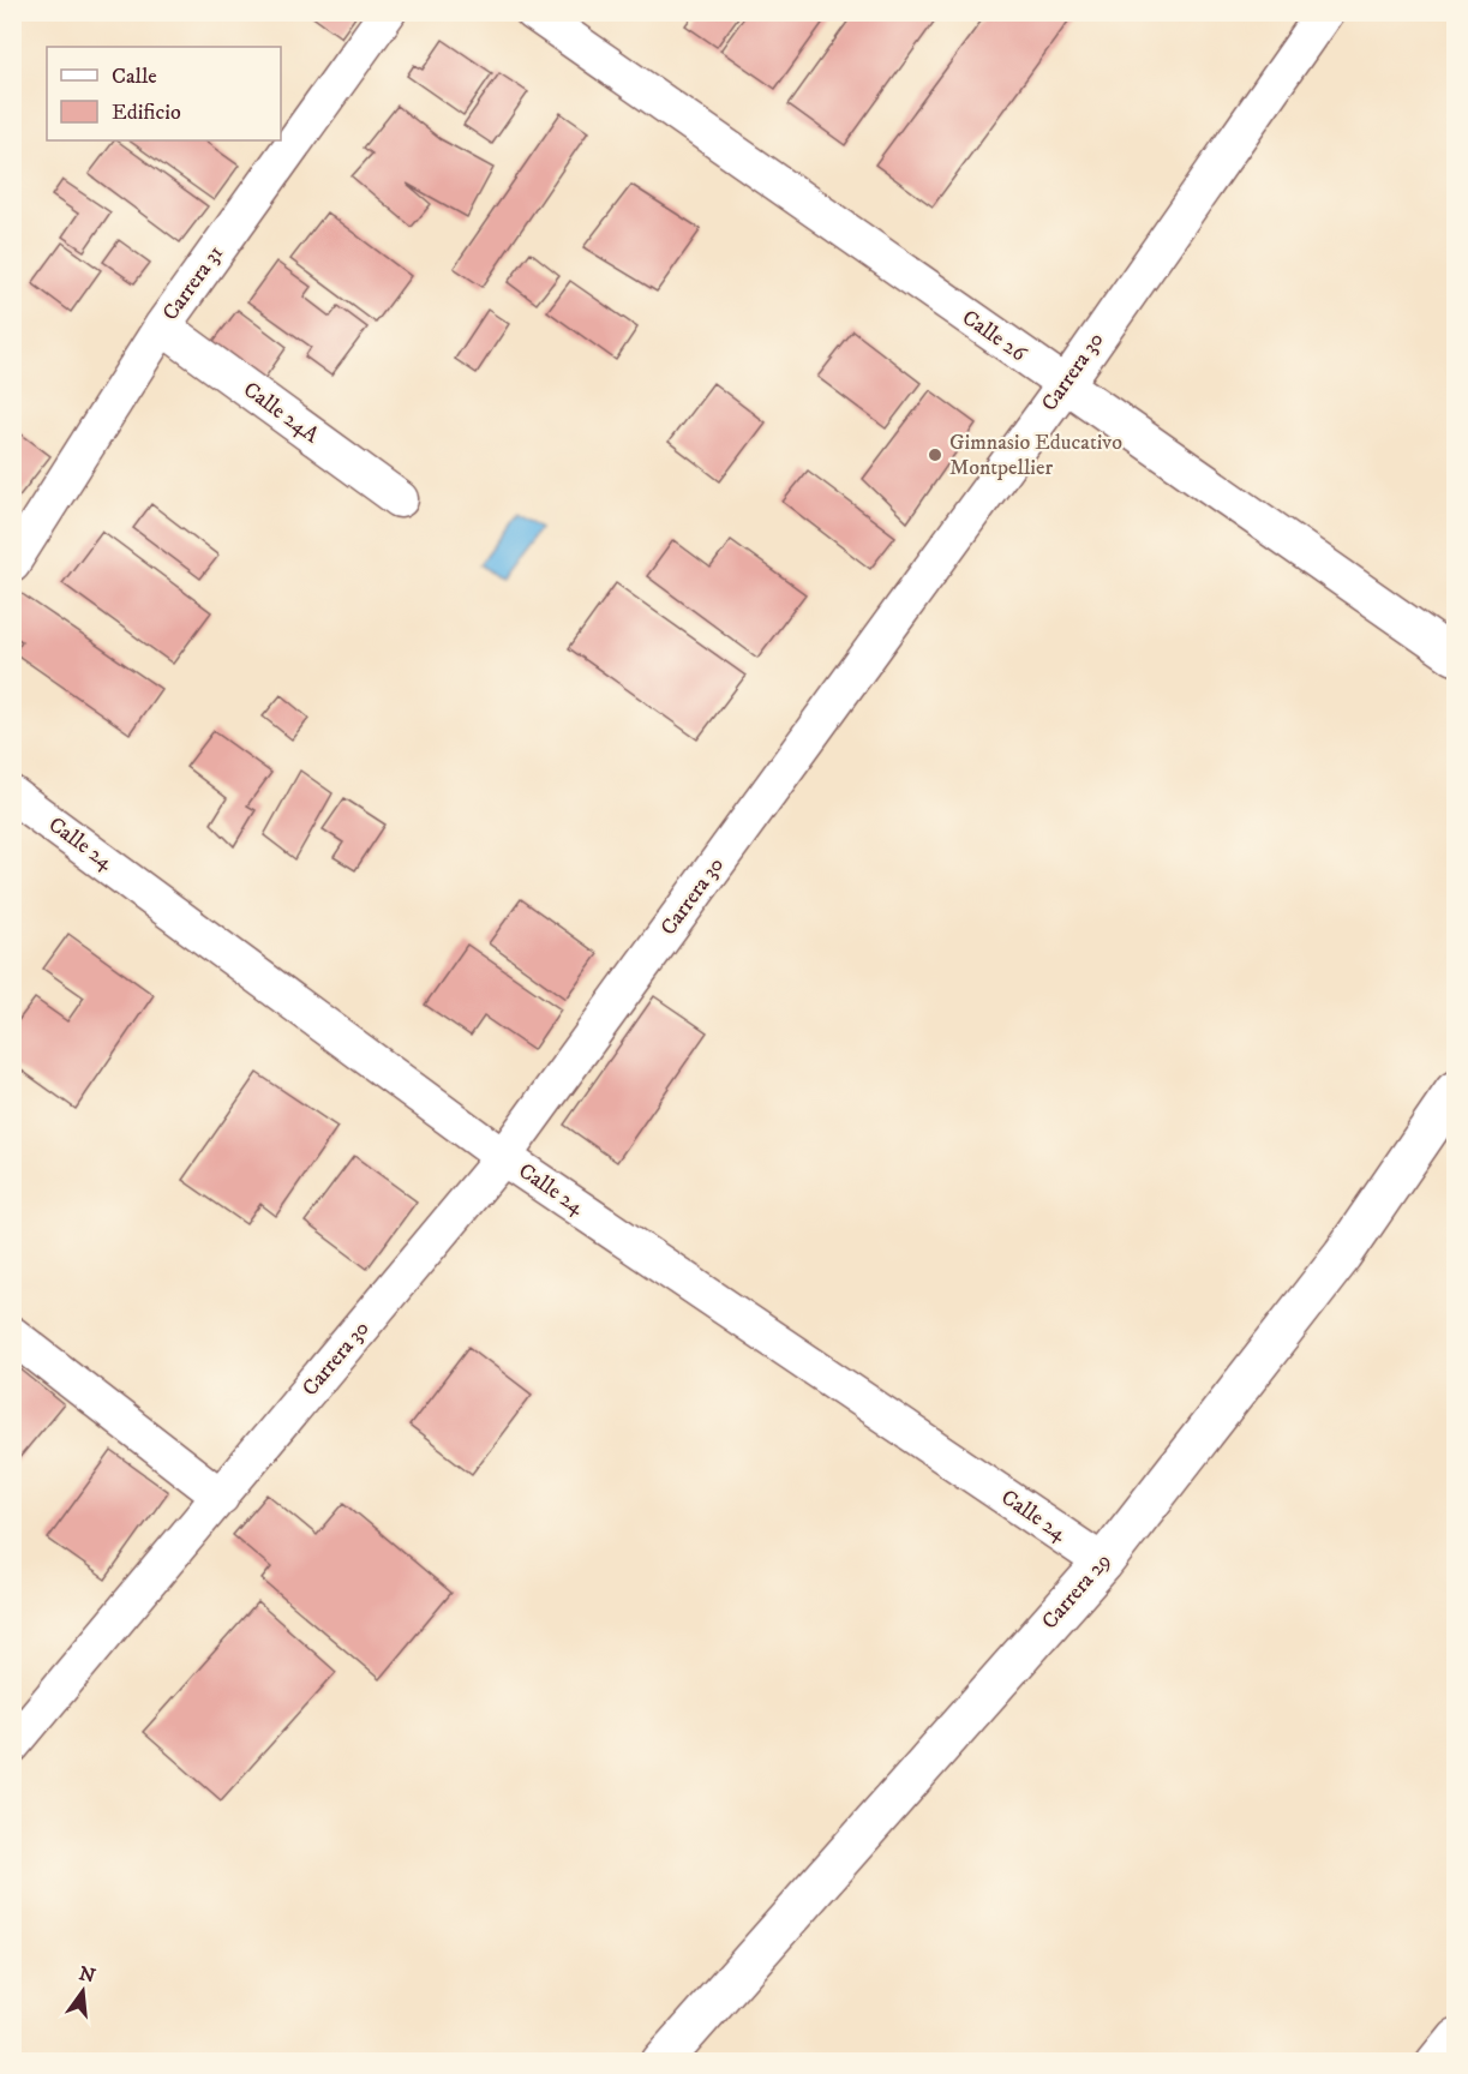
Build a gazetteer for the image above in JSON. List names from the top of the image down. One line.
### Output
{"streets":{"street":["Carrera 31","Calle 26","Carrera 30","Calle 24A","Calle 24","Carrera 29"]},"crossings":[["Carrera 31","Calle 24A"],["Calle 26","Carrera 30"],["Carrera 30","Calle 24"],["Calle 24","Carrera 29"]],"places":["Gimnasio Educativo Montpellier"],"legend":["Calle","Edificio"],"north":"top"}
